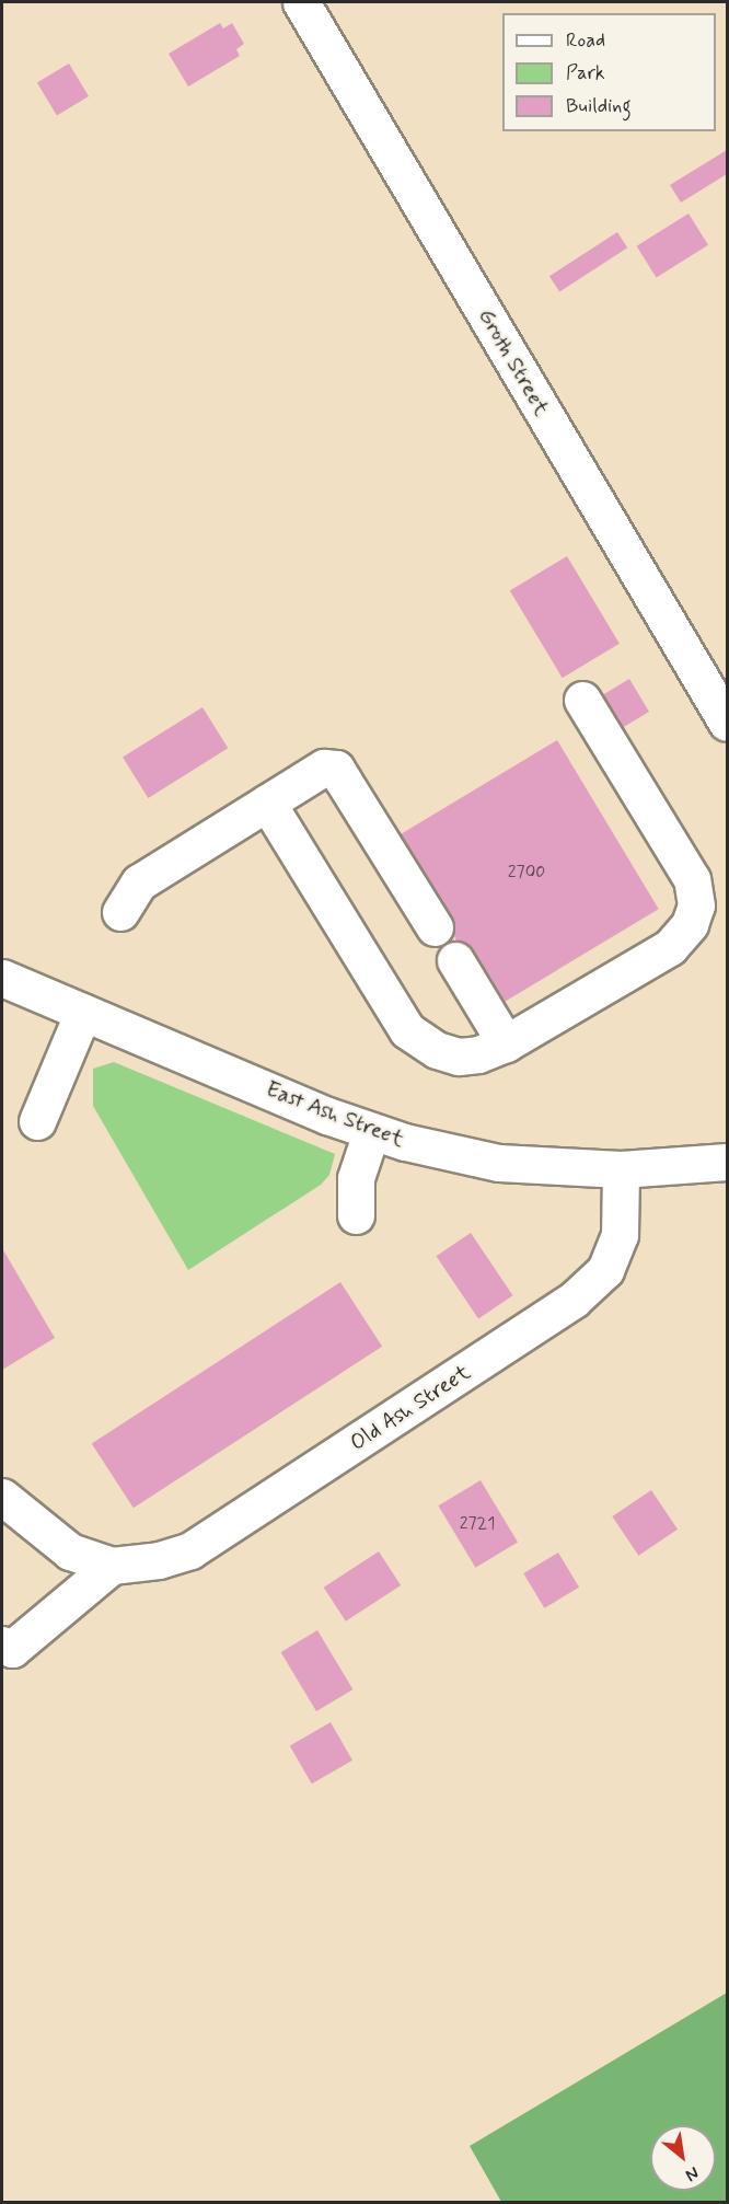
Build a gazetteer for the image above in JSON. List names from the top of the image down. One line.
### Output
{"streets":{"street":["Groth Street","East Ash Street","Old Ash Street"]},"crossings":[["East Ash Street","Old Ash Street"]],"house_numbers":["2700","2721"],"legend":["Road","Park","Building"],"north":"bottom right"}
